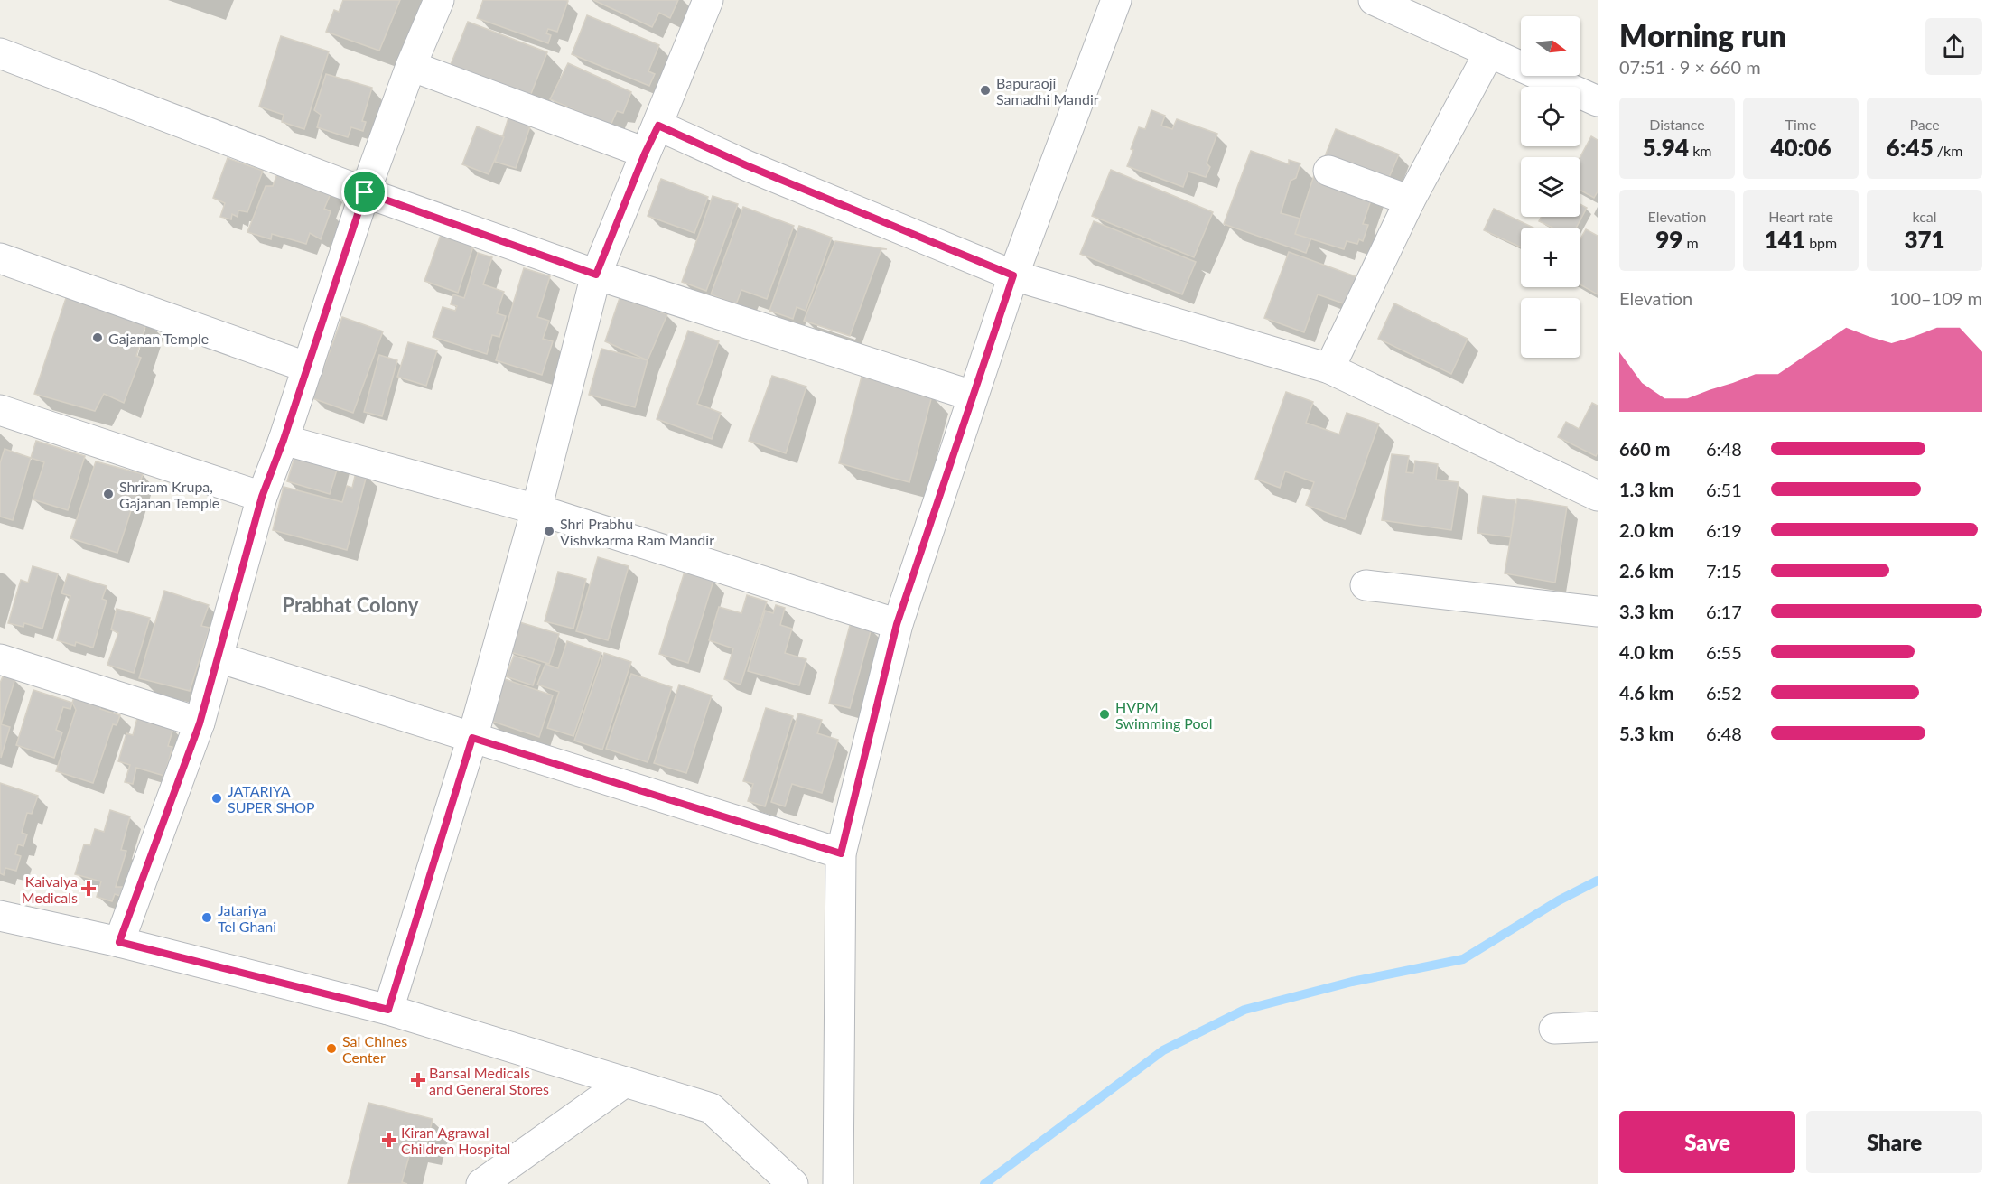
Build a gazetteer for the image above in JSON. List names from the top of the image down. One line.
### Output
{"districts":["Prabhat Colony"],"places":{"other":["Bapuraoji Samadhi Mandir","Gajanan Temple","Shriram Krupa, Gajanan Temple","Shri Prabhu Vishvkarma Ram Mandir","HVPM Swimming Pool","JATARIYA SUPER SHOP","Jatariya Tel Ghani","Sai Chines Center"],"health":["Kaivalya Medicals","Bansal Medicals and General Stores","Kiran Agrawal Children Hospital"]},"north":"right","page":{"heading":["Morning run","07:51 · 9 × 660 m"],"map_buttons":["+","−"],"stats":[["Distance","5.94 km"],["Time","40:06"],["Pace","6:45 /km"],["Elevation","99 m"],["Heart rate","141 bpm"],["kcal","371"]],"chart":["Elevation","100–109 m"],"list":[{"name":"660 m","note":"6:48"},{"name":"1.3 km","note":"6:51"},{"name":"2.0 km","note":"6:19"},{"name":"2.6 km","note":"7:15"},{"name":"3.3 km","note":"6:17"},{"name":"4.0 km","note":"6:55"},{"name":"4.6 km","note":"6:52"},{"name":"5.3 km","note":"6:48"}],"buttons":["Save","Share"]}}
